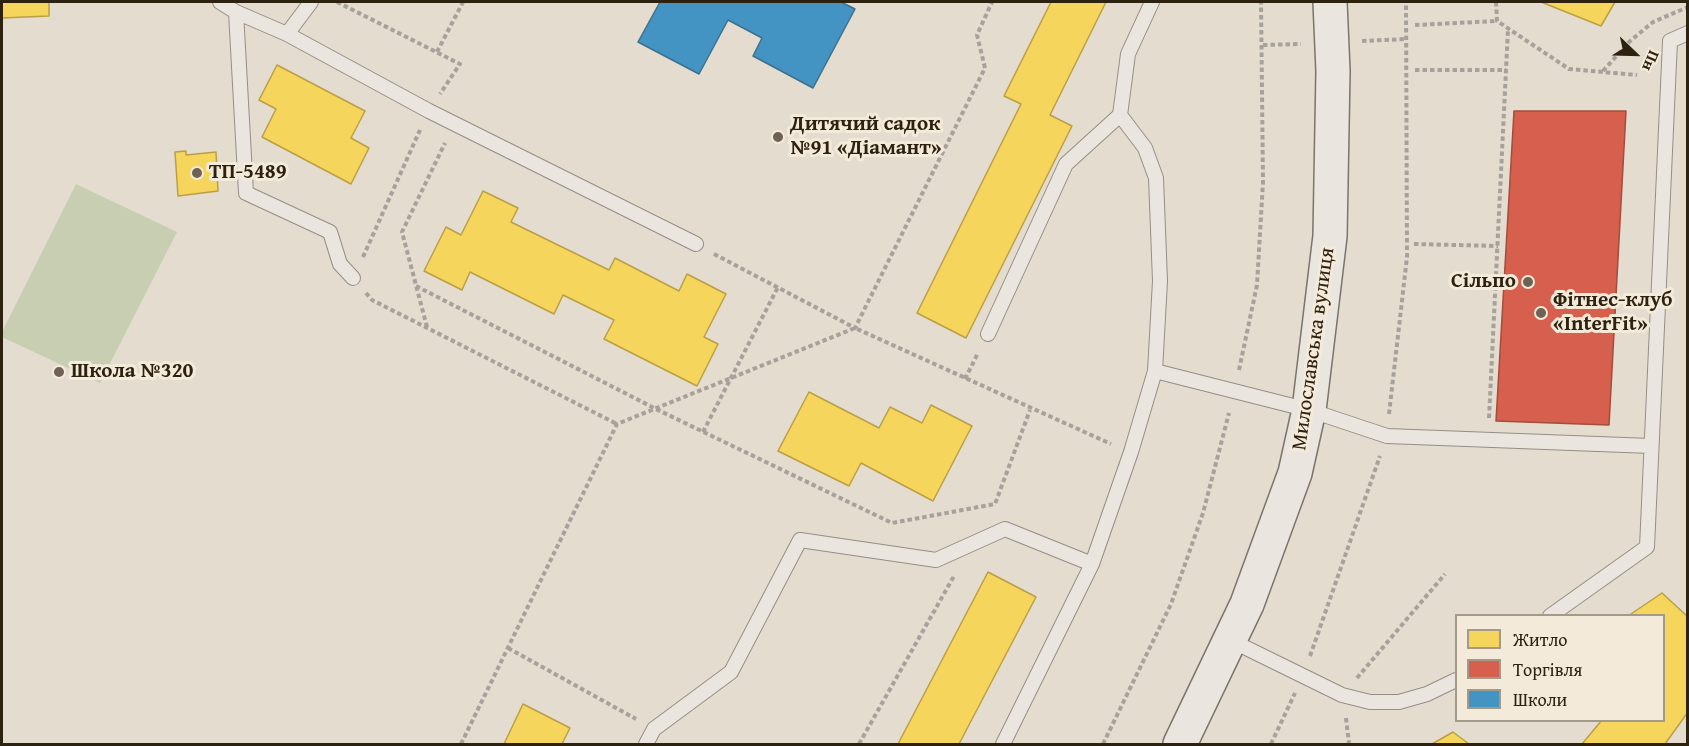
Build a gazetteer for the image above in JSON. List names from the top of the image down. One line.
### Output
{"streets":{"main road":["Милославська вулиця"]},"places":["Дитячий садок №91 «Діамант»","ТП-5489","Сільпо","Фітнес-клуб «InterFit»","Школа №320"],"legend":["Житло","Торгівля","Школи"],"north":"bottom right"}
